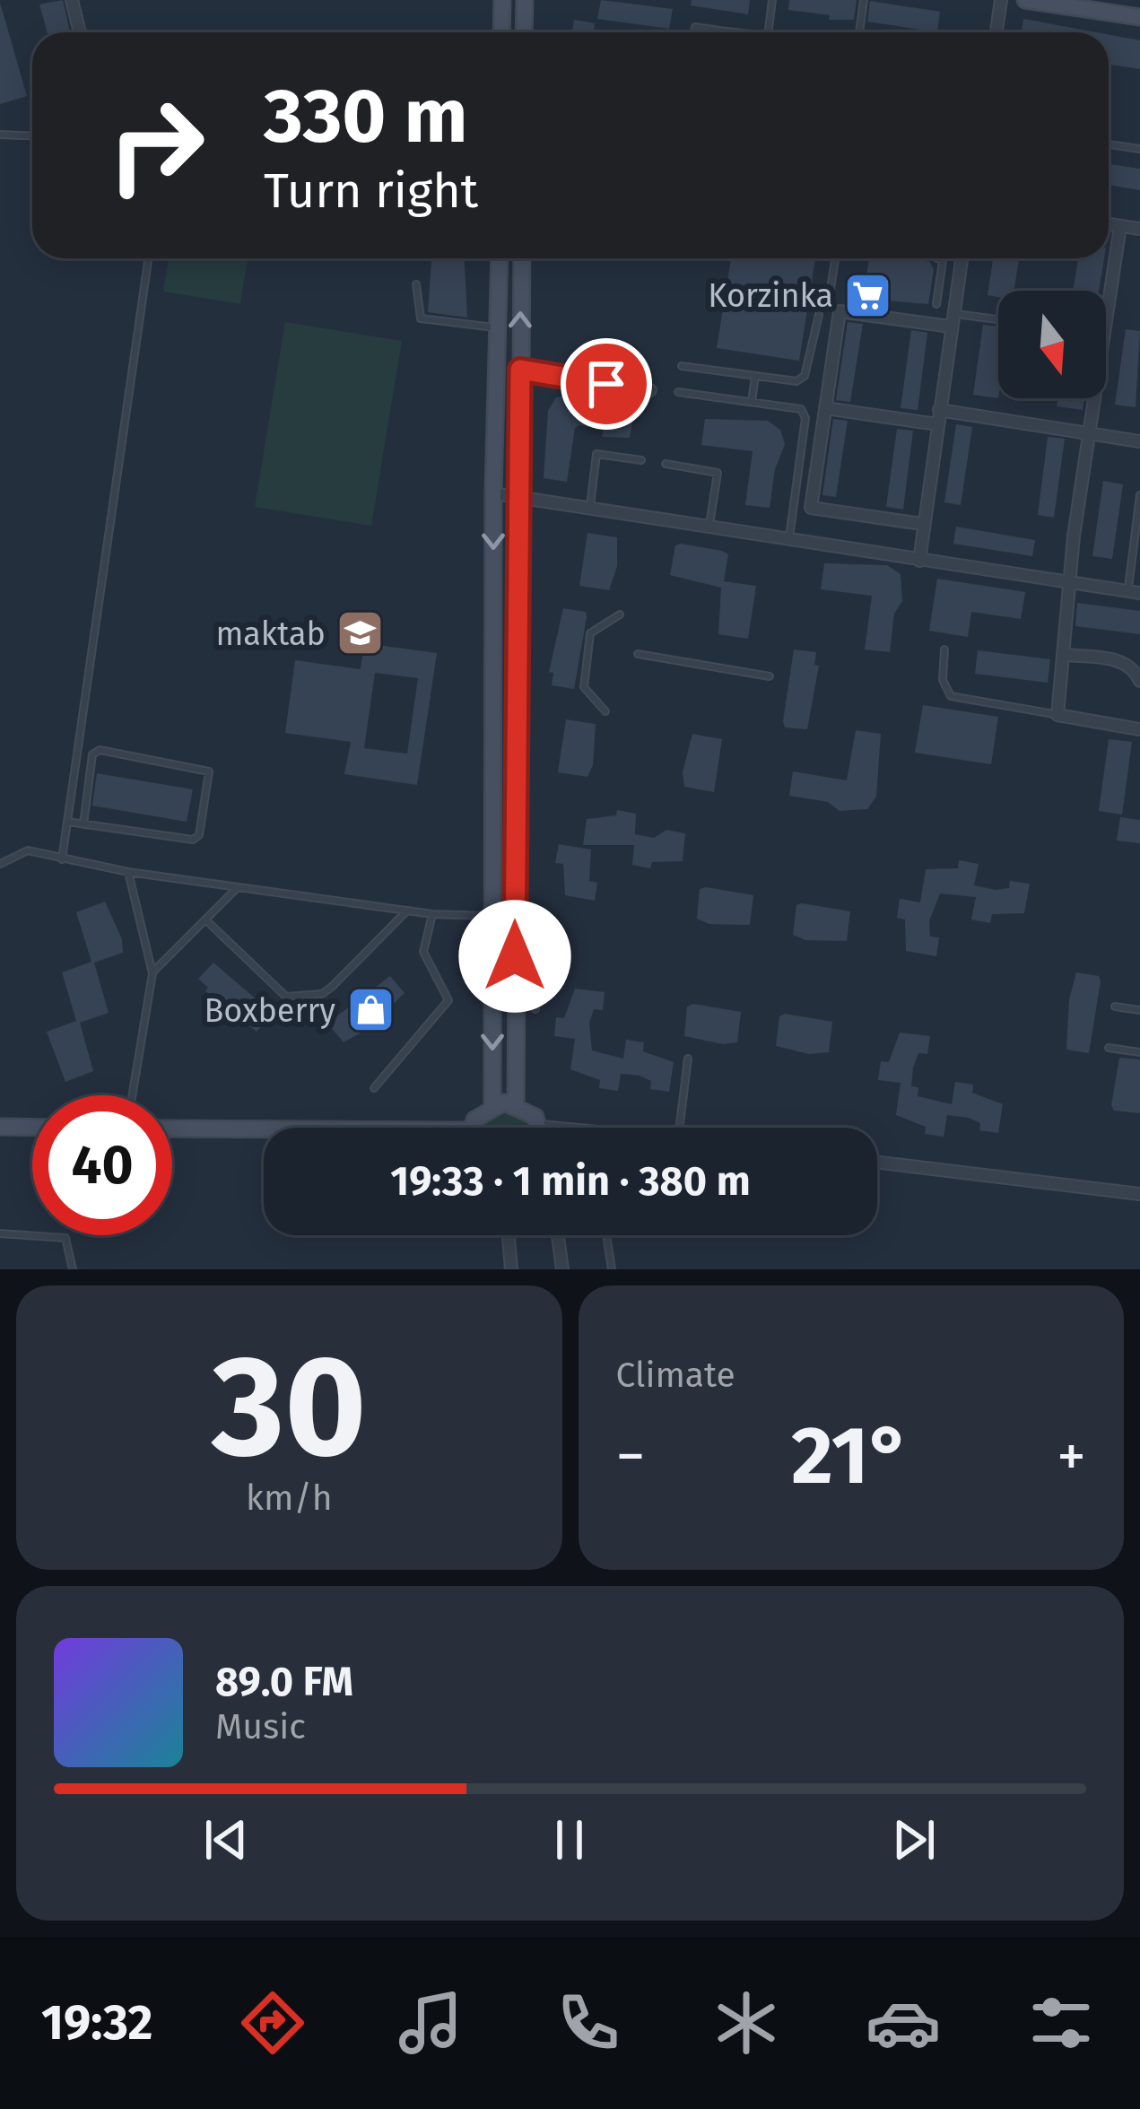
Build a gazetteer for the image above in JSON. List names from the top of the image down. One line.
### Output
{"places":{"supermarket":["Korzinka"],"school or university":["maktab"],"shop":["Boxberry"]},"north":"bottom","page":{"turn":["330 m","Turn right"],"limit":"40","trip":"19:33 · 1 min · 380 m","tile":[["30","km/h"],"Climate"],"heat":["−","21°","+"],"song":["89.0 FM","Music"],"tabs":"19:32"}}
